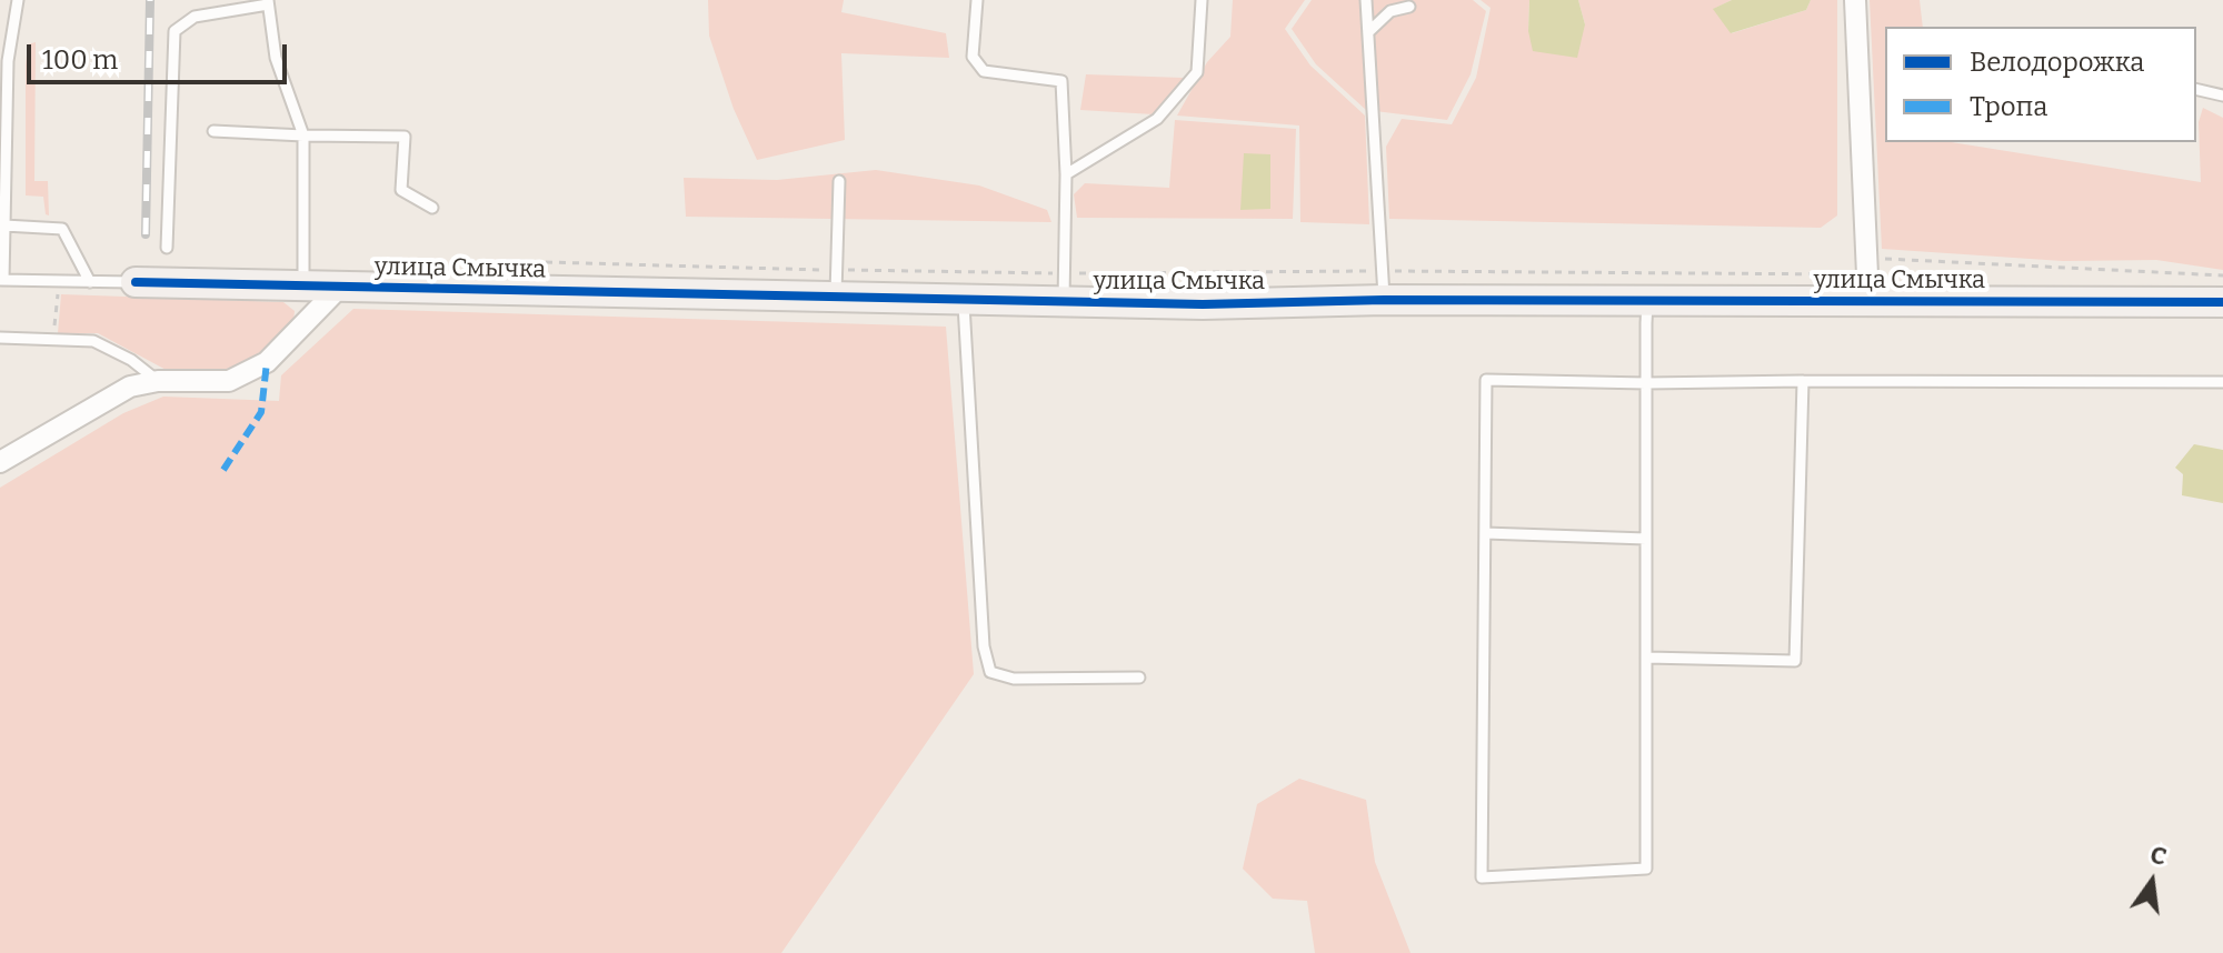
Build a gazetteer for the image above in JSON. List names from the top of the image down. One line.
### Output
{"streets":{"street":["улица Смычка"]},"legend":["Велодорожка","Тропа"],"scale_bar":"100 m","north":"top"}
